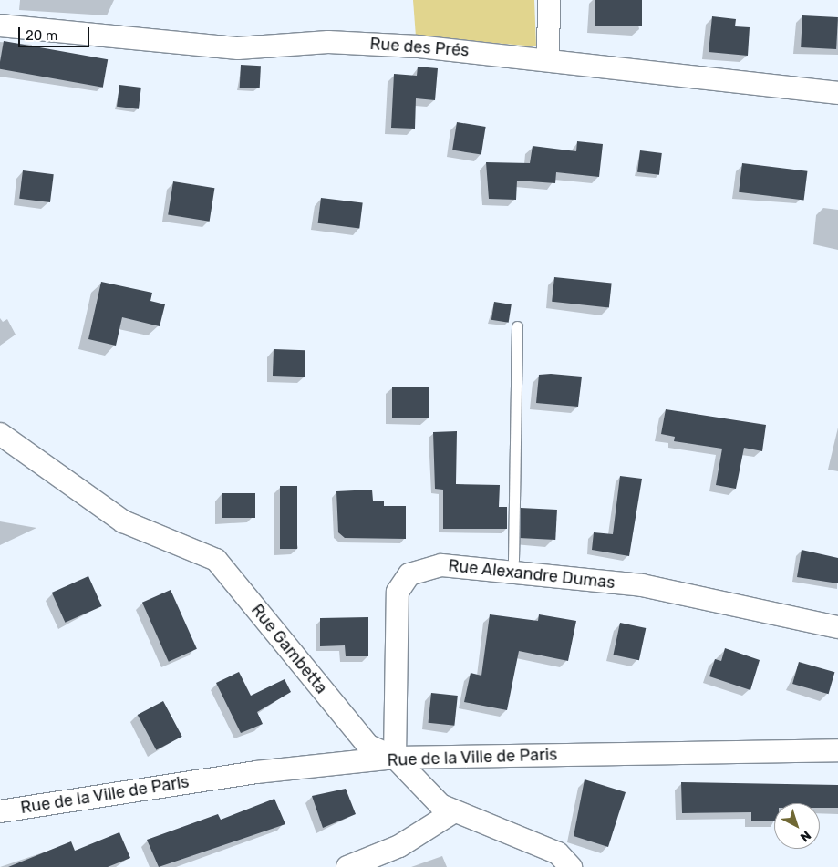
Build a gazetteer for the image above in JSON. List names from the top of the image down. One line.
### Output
{"streets":{"street":["Rue des Prés","Rue Alexandre Dumas","Rue Gambetta","Rue de la Ville de Paris"]},"crossings":[["Rue Alexandre Dumas","Rue Gambetta"],["Rue Alexandre Dumas","Rue de la Ville de Paris"],["Rue Gambetta","Rue de la Ville de Paris"]],"scale_bar":"20 m","north":"bottom right"}
